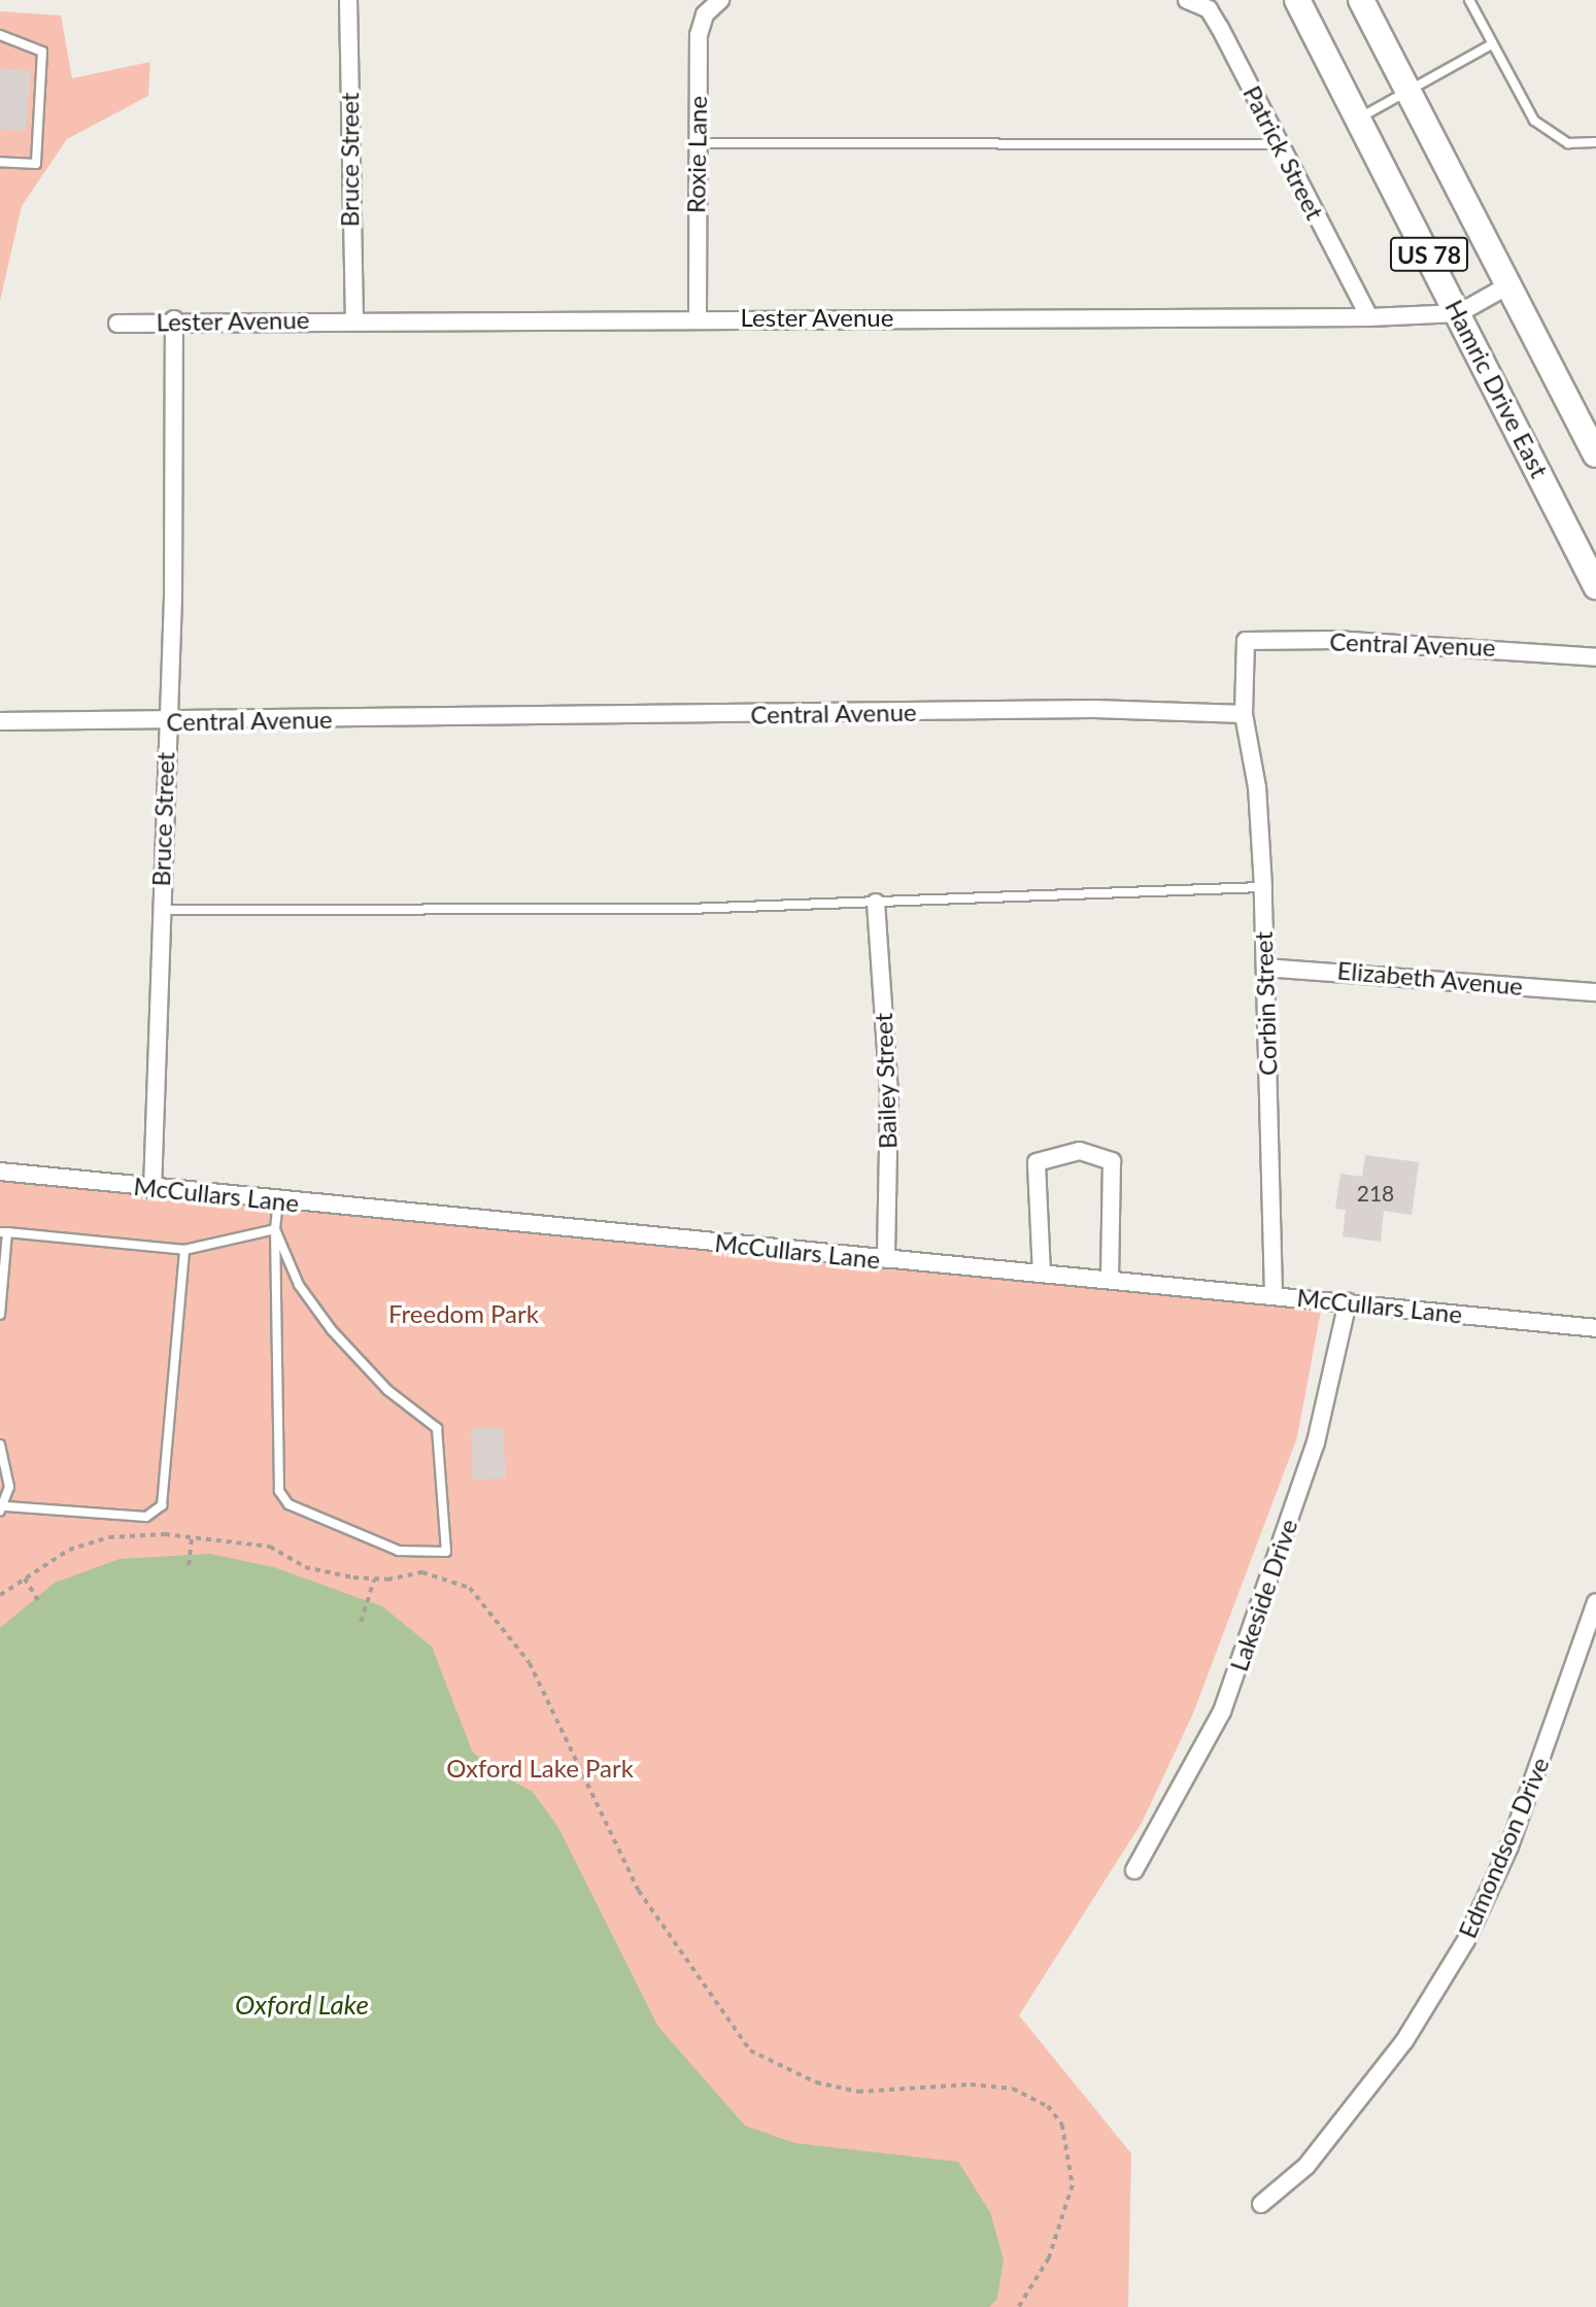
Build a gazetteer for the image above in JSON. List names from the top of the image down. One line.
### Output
{"streets":{"main road":["US 78","Hamric Drive East"],"street":["Patrick Street","Roxie Lane","Bruce Street","Lester Avenue","Central Avenue","Elizabeth Avenue","Corbin Street","Bailey Street","McCullars Lane","Lakeside Drive","Edmondson Drive"]},"crossings":[["Patrick Street","Lester Avenue"],["Roxie Lane","Lester Avenue"],["Bruce Street","Lester Avenue"],["Bruce Street","Central Avenue"],["Bruce Street","McCullars Lane"],["US 78","Lester Avenue"],["Lester Avenue","Hamric Drive East"],["Central Avenue","Corbin Street"],["Elizabeth Avenue","Corbin Street"],["Corbin Street","McCullars Lane"],["Bailey Street","McCullars Lane"],["McCullars Lane","Lakeside Drive"]],"water":["Oxford Lake"],"parks":["Freedom Park","Oxford Lake Park"],"house_numbers":["218"]}
